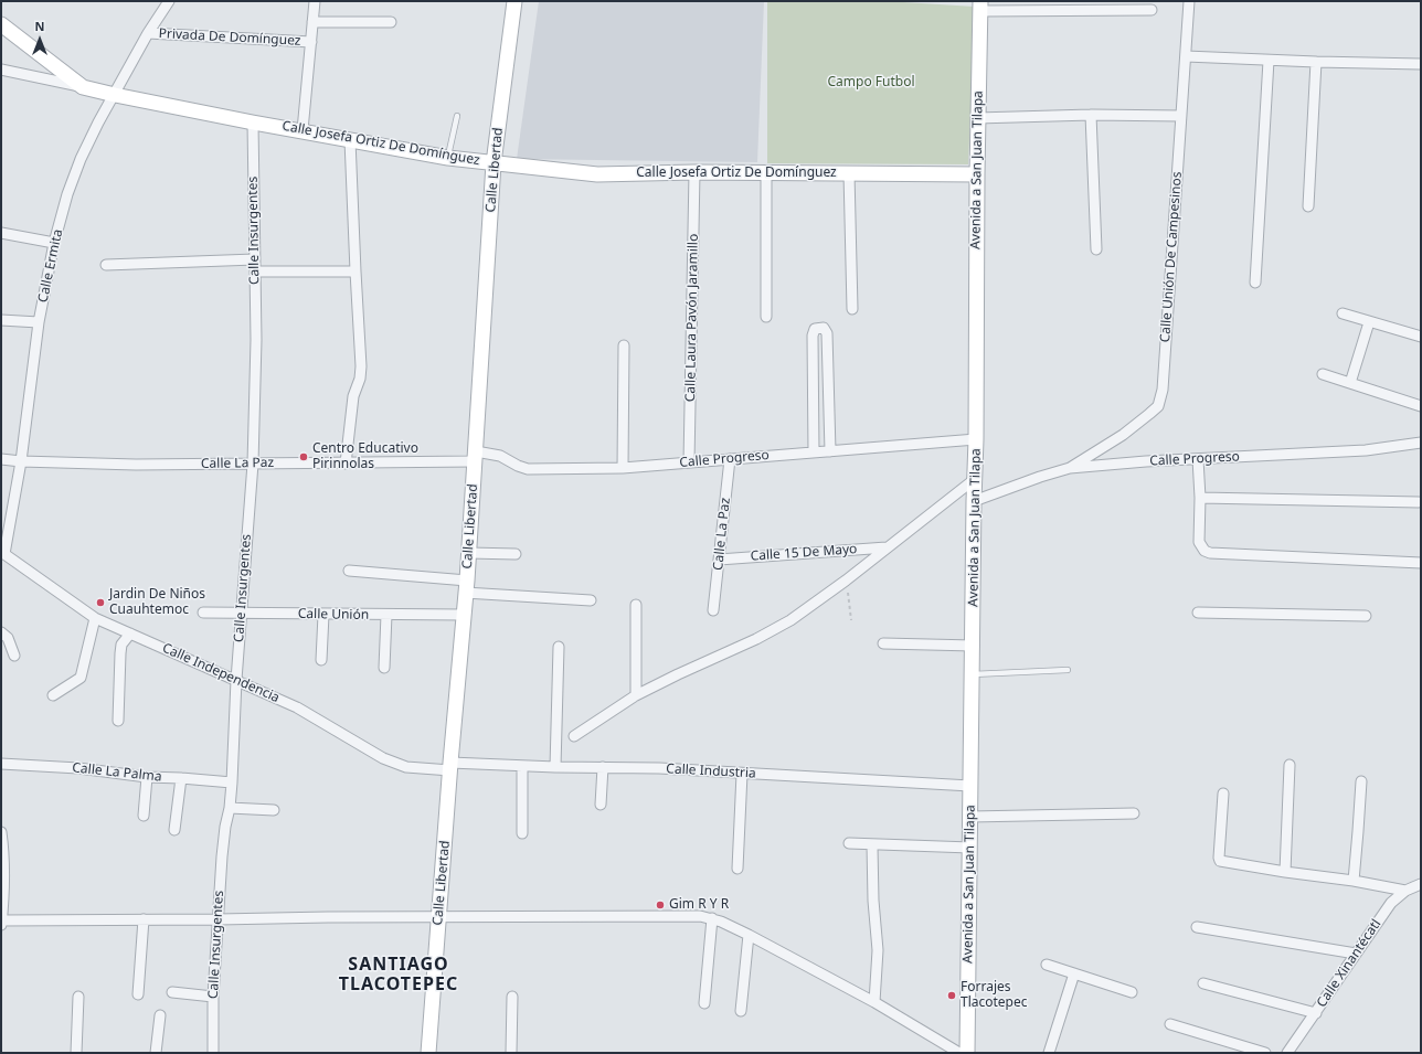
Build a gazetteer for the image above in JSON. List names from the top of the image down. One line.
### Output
{"streets":{"main road":["Calle Josefa Ortiz De Domínguez","Calle Libertad","Avenida a San Juan Tilapa"],"street":["Privada De Domínguez","Calle Insurgentes","Calle Unión De Campesinos","Calle Ermita","Calle Laura Pavón Jaramillo","Calle Progreso","Calle La Paz","Calle 15 De Mayo","Calle Unión","Calle Independencia","Calle Industria","Calle La Palma","Calle Xinantécatl"]},"crossings":[["Privada De Domínguez","Calle Ermita"],["Calle Josefa Ortiz De Domínguez","Calle Libertad"],["Calle Josefa Ortiz De Domínguez","Avenida a San Juan Tilapa"],["Calle Josefa Ortiz De Domínguez","Calle Insurgentes"],["Calle Josefa Ortiz De Domínguez","Calle Ermita"],["Calle Josefa Ortiz De Domínguez","Calle Laura Pavón Jaramillo"],["Calle Libertad","Calle Progreso"],["Calle Libertad","Calle La Paz"],["Calle Libertad","Calle Unión"],["Calle Libertad","Calle Independencia"],["Calle Libertad","Calle Industria"],["Avenida a San Juan Tilapa","Calle Progreso"],["Avenida a San Juan Tilapa","Calle Industria"],["Calle Insurgentes","Calle La Paz"],["Calle Insurgentes","Calle Unión"],["Calle Insurgentes","Calle Independencia"],["Calle Insurgentes","Calle La Palma"],["Calle Unión De Campesinos","Calle Progreso"],["Calle Ermita","Calle La Paz"],["Calle Ermita","Calle Independencia"],["Calle Laura Pavón Jaramillo","Calle Progreso"],["Calle Progreso","Calle La Paz"],["Calle La Paz","Calle 15 De Mayo"],["Calle Independencia","Calle Industria"]],"districts":["SANTIAGO TLACOTEPEC"],"parks":["Campo Futbol"],"places":["Centro Educativo Pirinnolas","Jardin De Niños Cuauhtemoc","Gim R Y R","Forrajes Tlacotepec"],"north":"top"}
